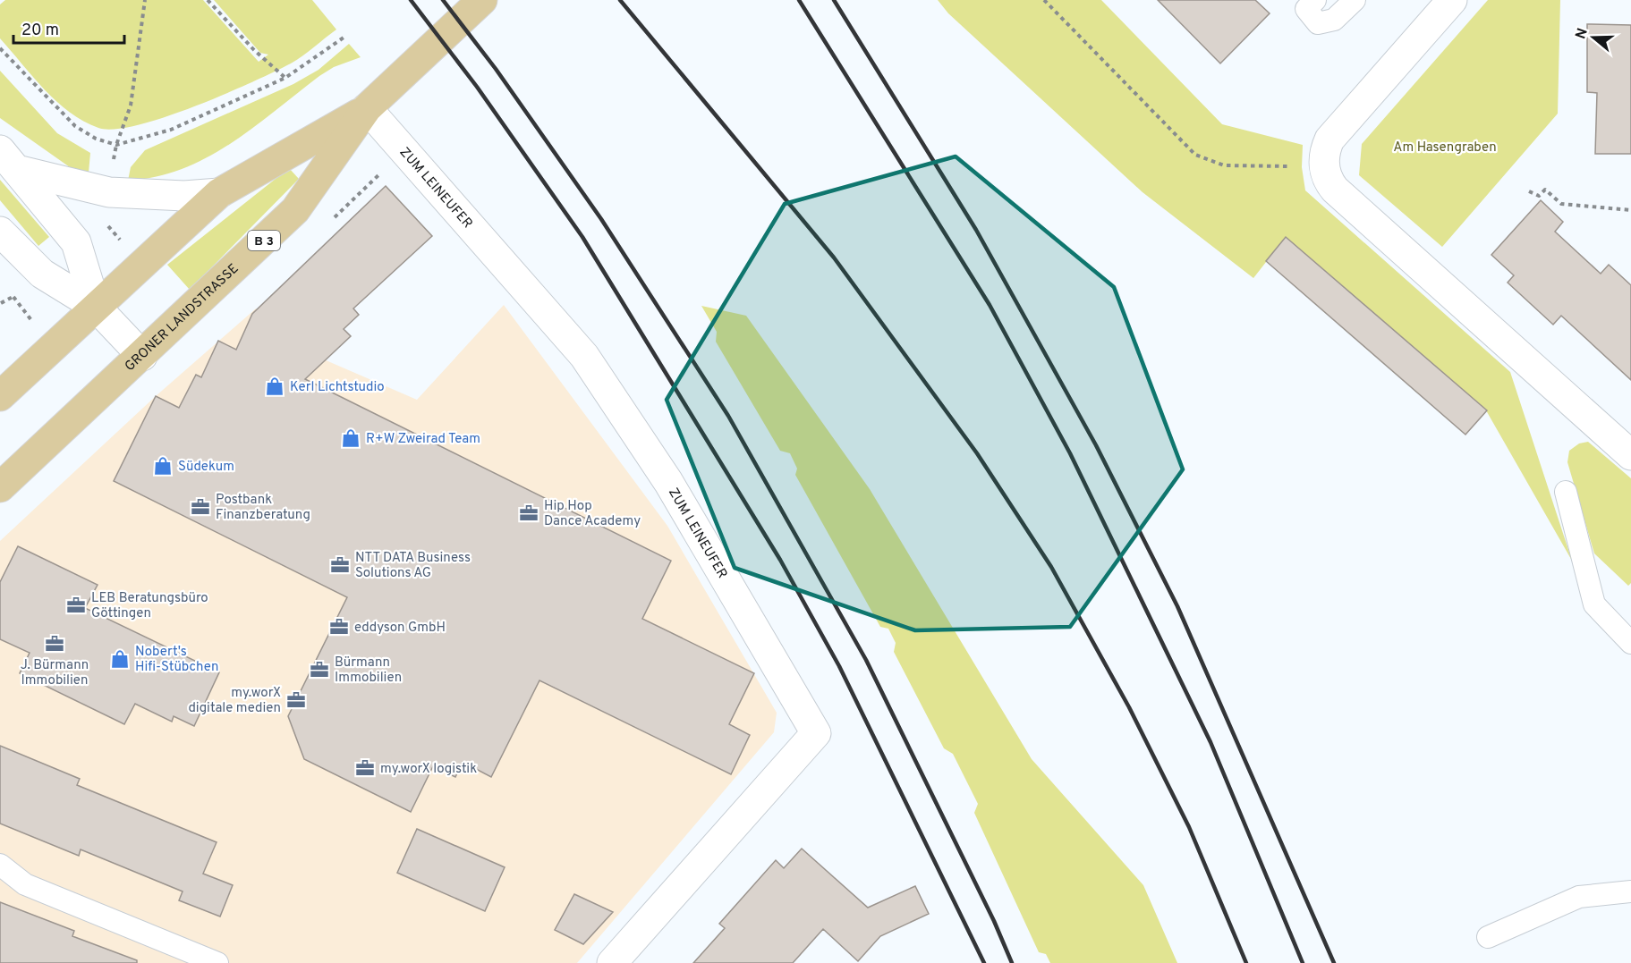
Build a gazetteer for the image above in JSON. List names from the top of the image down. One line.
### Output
{"streets":{"main road":["B 3","GRONER LANDSTRASSE"],"street":["ZUM LEINEUFER"]},"crossings":[["ZUM LEINEUFER","GRONER LANDSTRASSE"]],"parks":["Am Hasengraben"],"places":{"shop":["Kerl Lichtstudio","R+W Zweirad Team","Südekum","Nobert's Hifi-Stübchen"],"office":["Postbank Finanzberatung","Hip Hop Dance Academy","NTT DATA Business Solutions AG","LEB Beratungsbüro Göttingen","eddyson GmbH","J. Bürmann Immobilien","Bürmann Immobilien","my.worX digitale medien","my.worX logistik"]},"scale_bar":"20 m","north":"left"}
